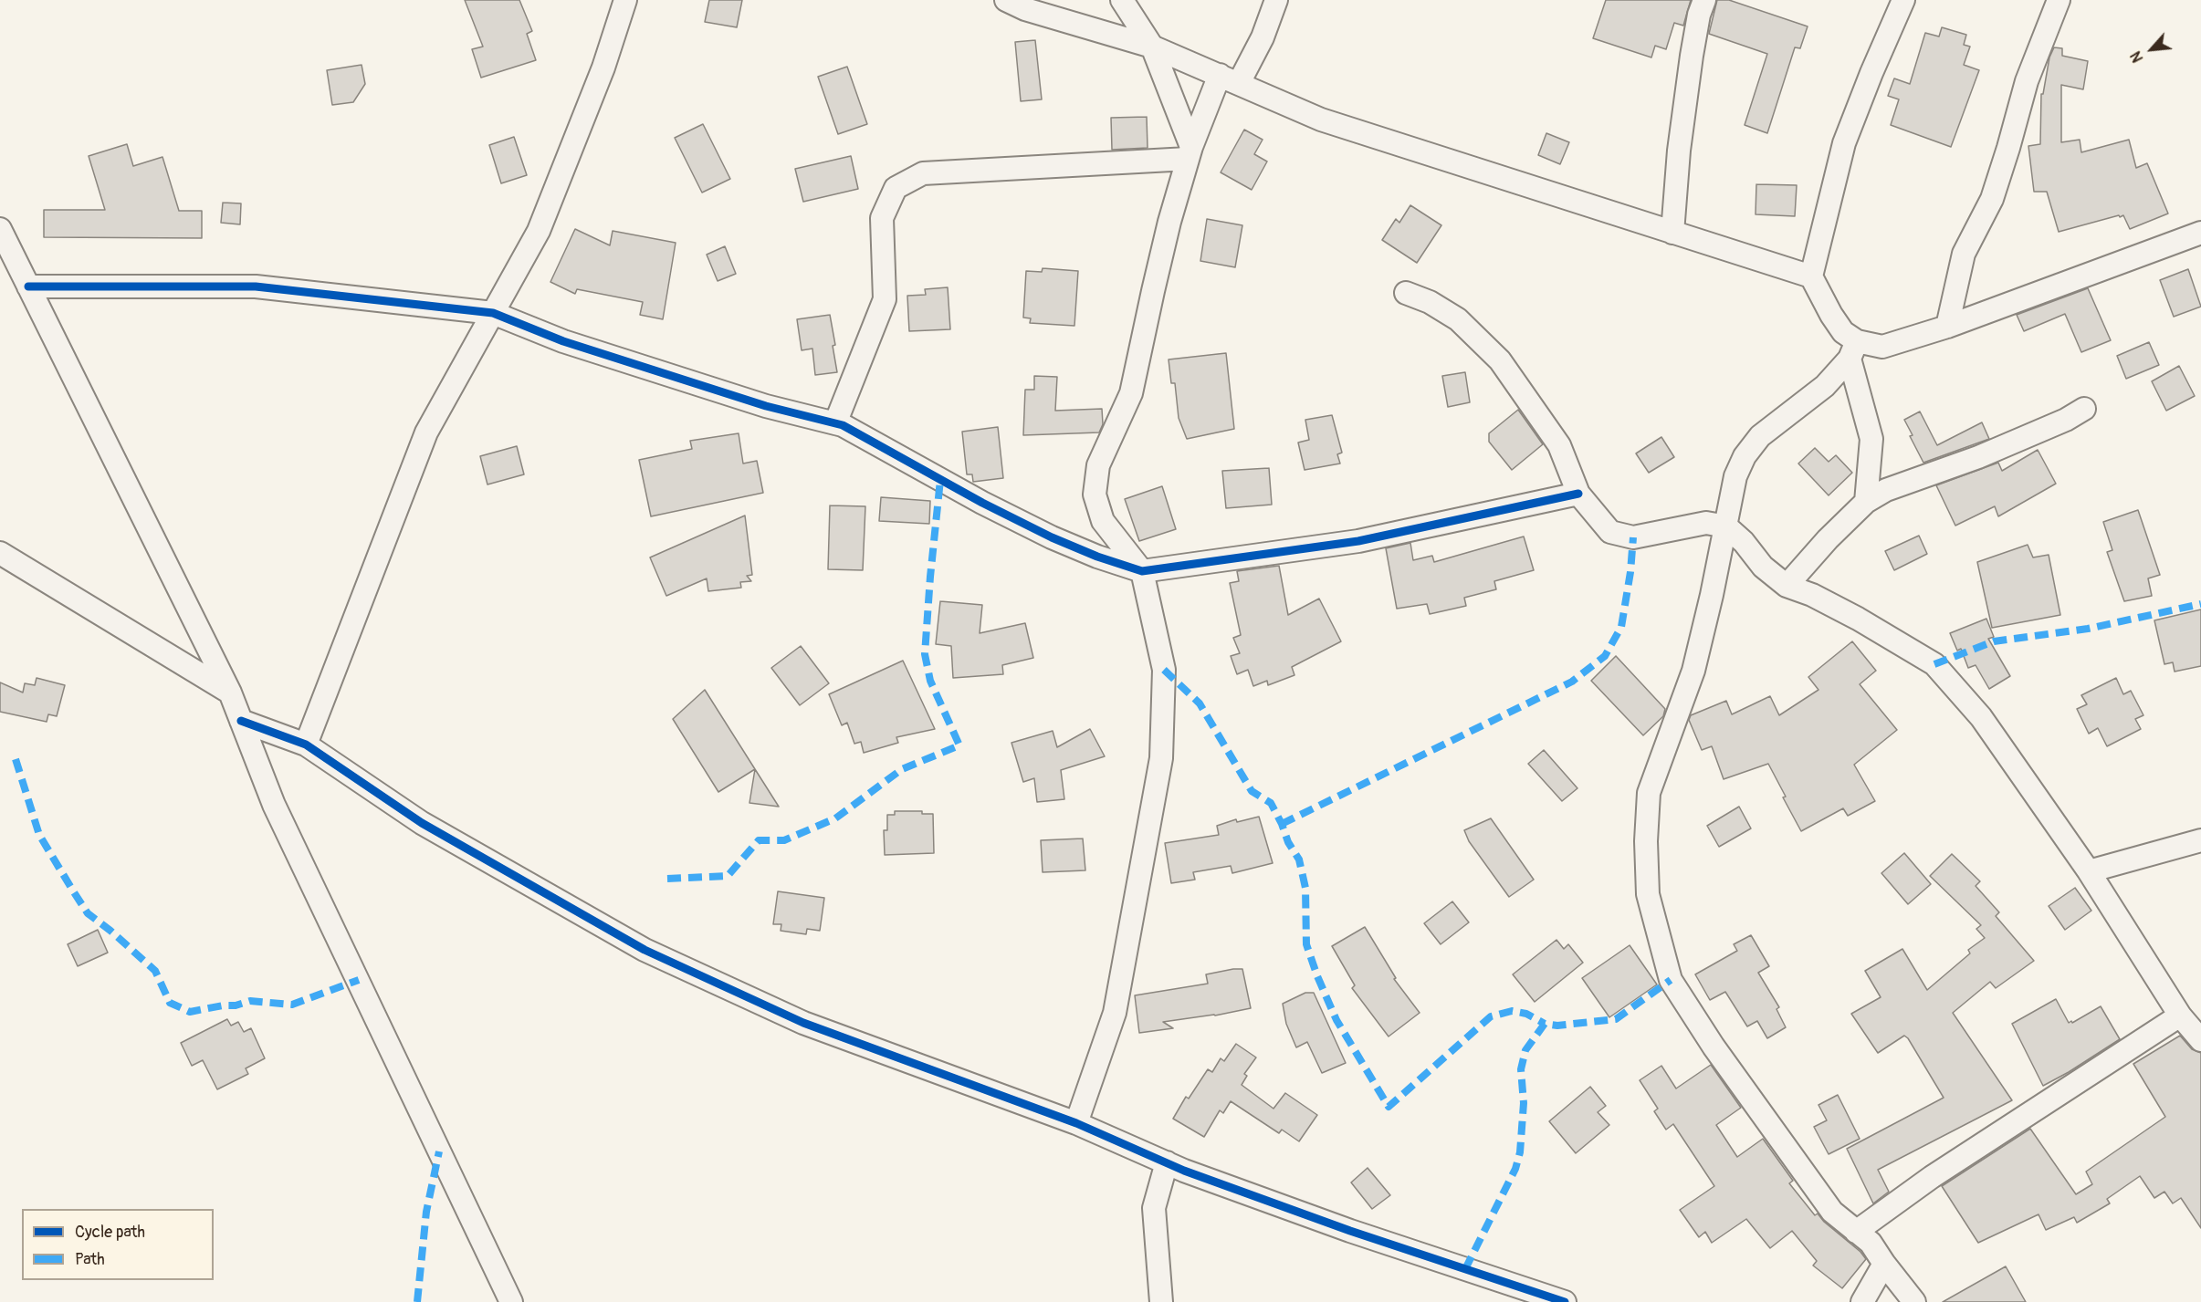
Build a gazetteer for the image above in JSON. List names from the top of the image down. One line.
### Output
{"legend":["Cycle path","Path"],"north":"bottom left"}
